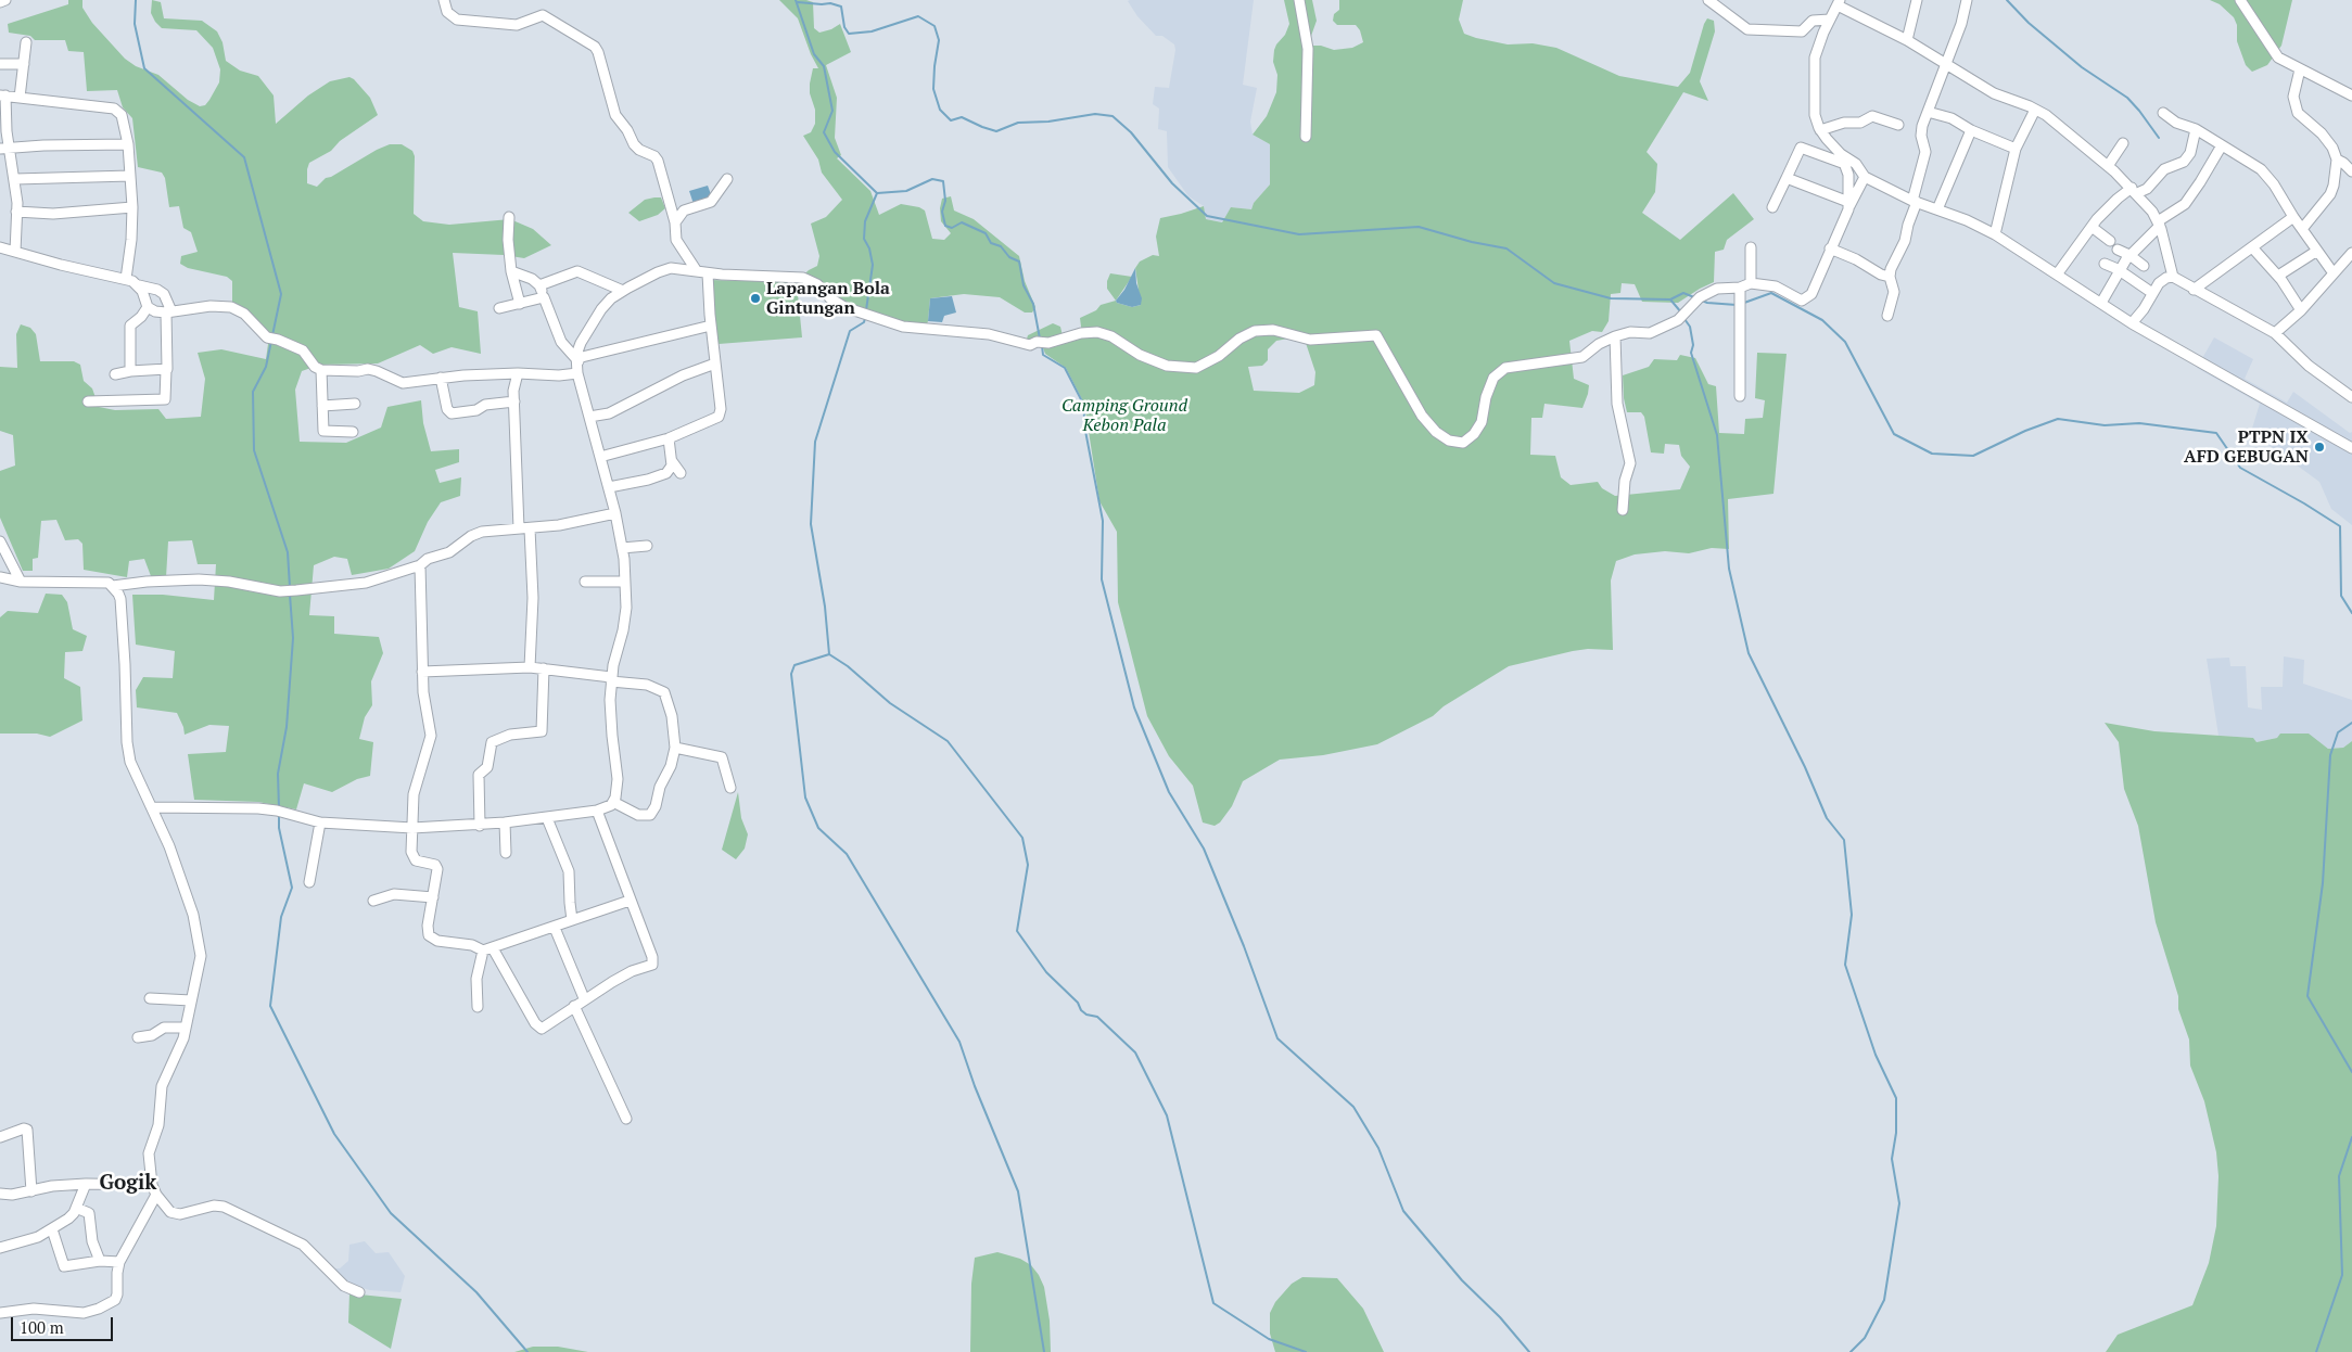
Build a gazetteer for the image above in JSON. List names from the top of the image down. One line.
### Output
{"districts":["Gogik"],"parks":["Camping Ground Kebon Pala"],"places":["Lapangan Bola Gintungan","PTPN IX AFD GEBUGAN"],"scale_bar":"100 m"}
